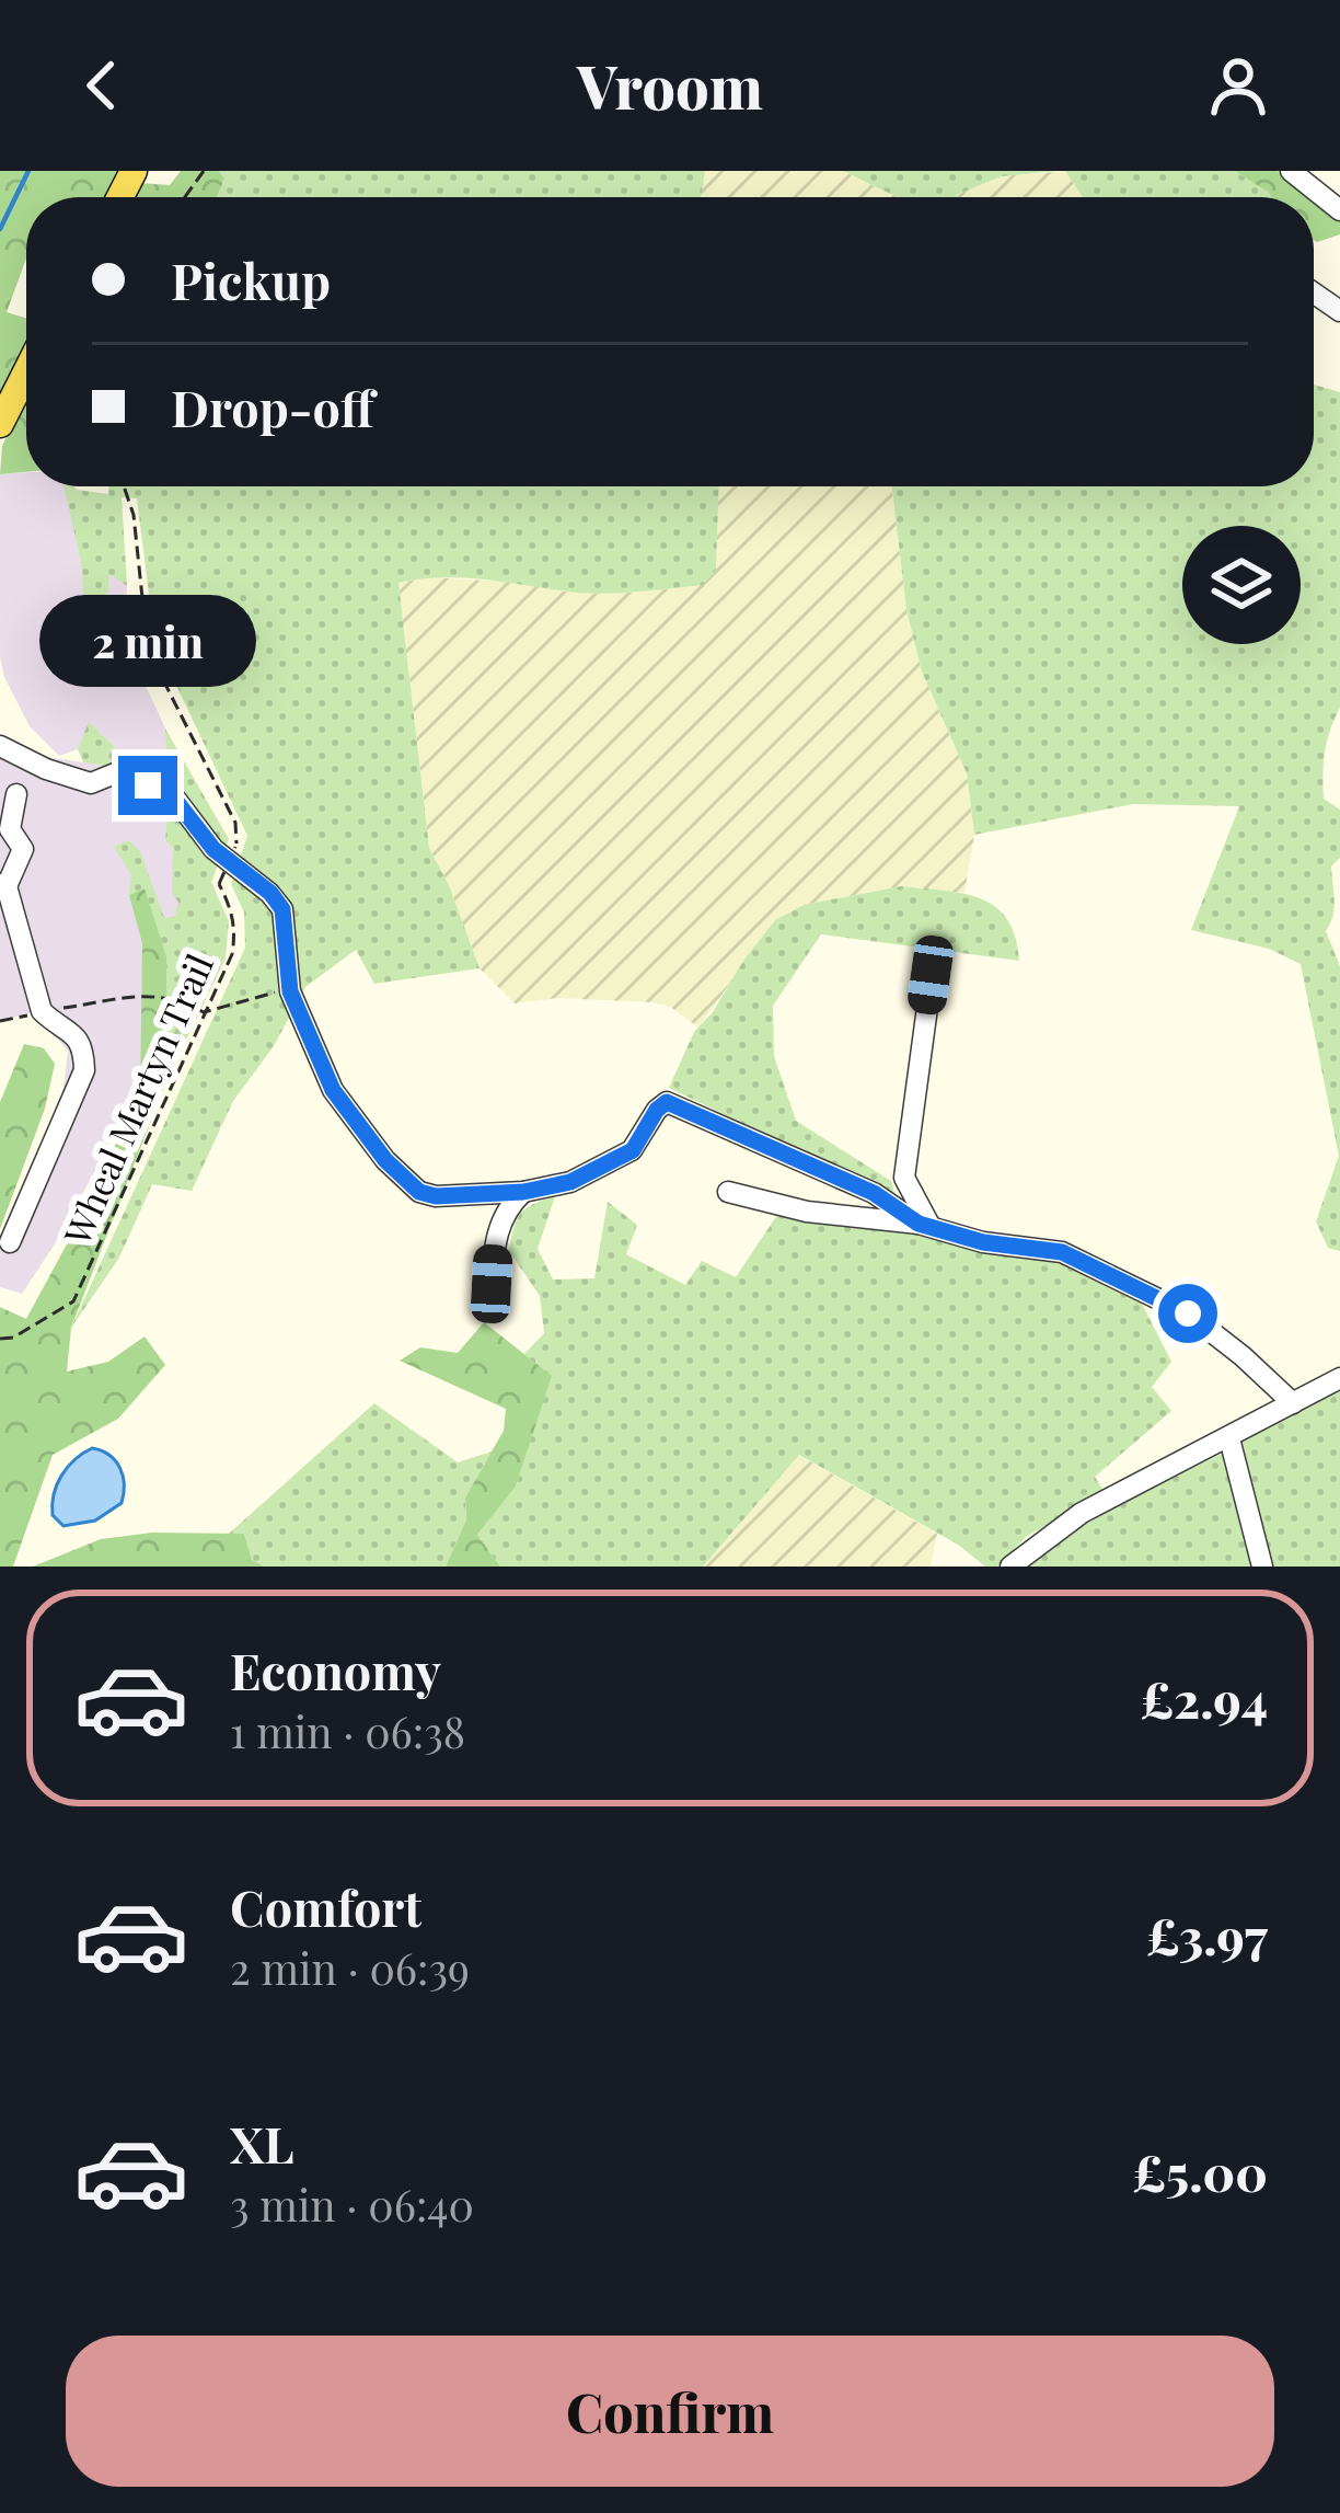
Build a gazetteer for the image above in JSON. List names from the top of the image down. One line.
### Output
{"streets":{"path":["Wheal Martyn Trail"]},"page":{"header":"Vroom","banner":["Pickup","Drop-off"],"bubble":"2 min","list":[{"name":"Economy","note":"1 min · 06:38","value":"£2.94"},{"name":"Comfort","note":"2 min · 06:39","value":"£3.97"},{"name":"XL","note":"3 min · 06:40","value":"£5.00"}],"buttons":"Confirm"}}
